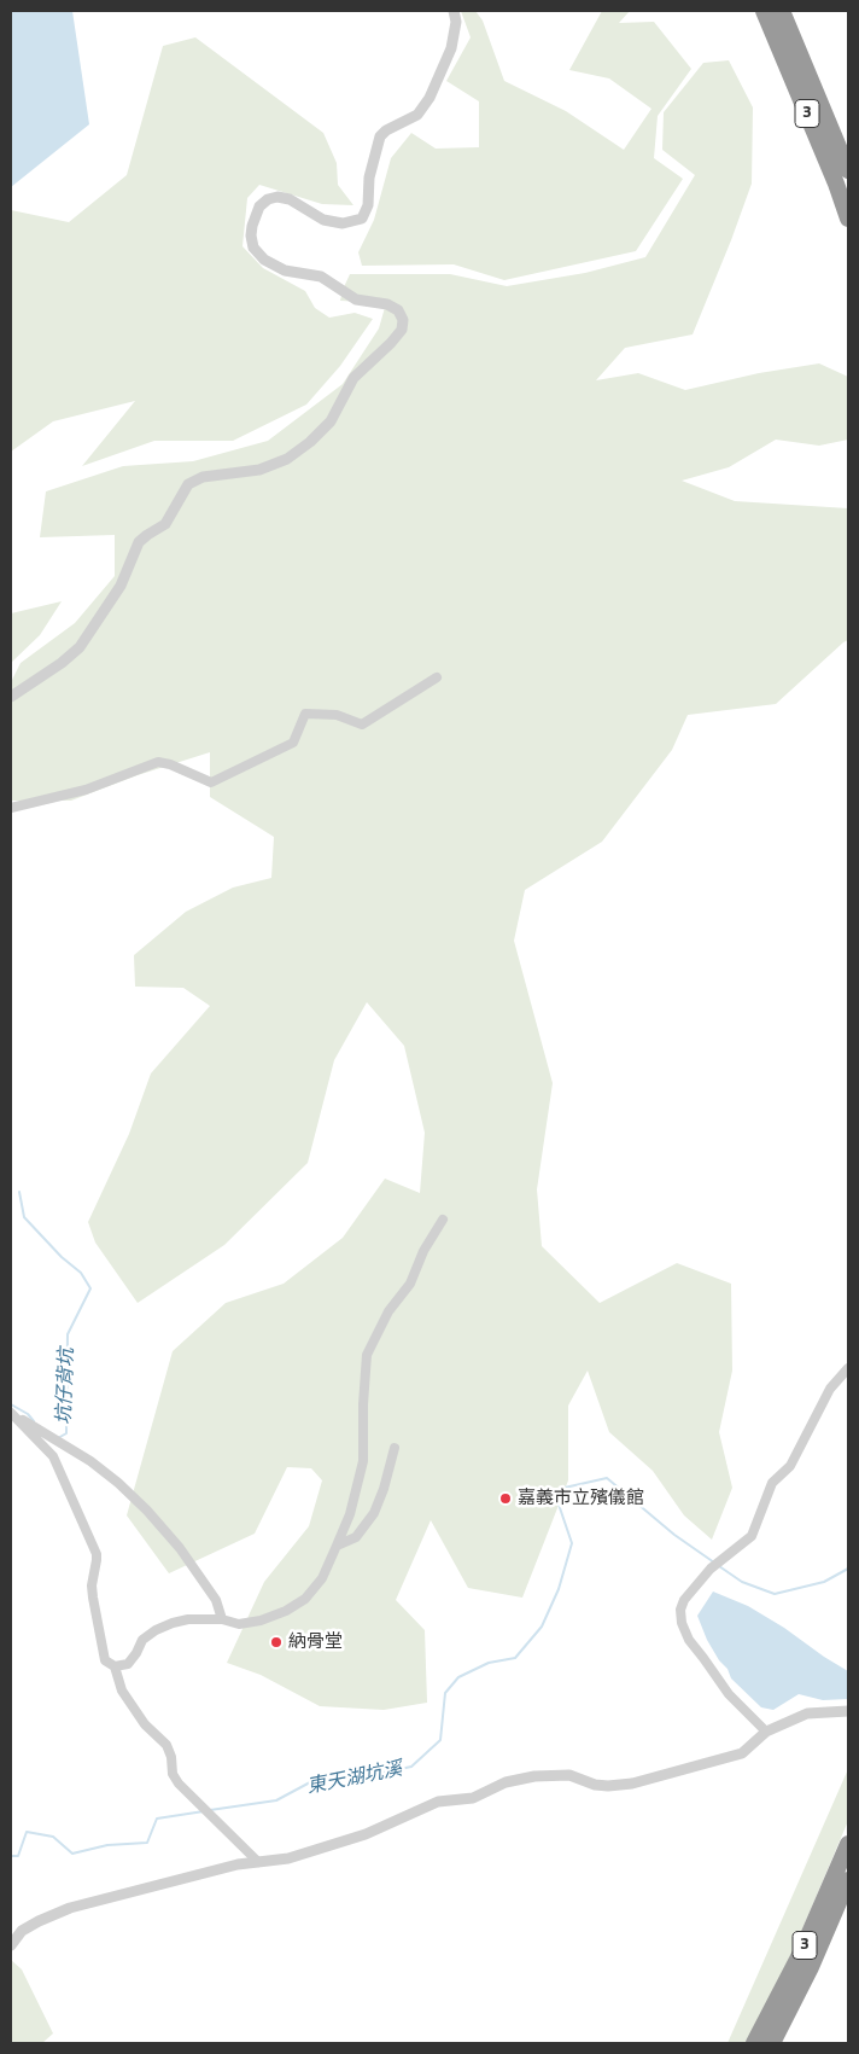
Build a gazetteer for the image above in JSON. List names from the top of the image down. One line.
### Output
{"streets":{"highway":["3"]},"water":["坑仔背坑","東天湖坑溪"],"places":["嘉義市立殯儀館","納骨堂"]}
